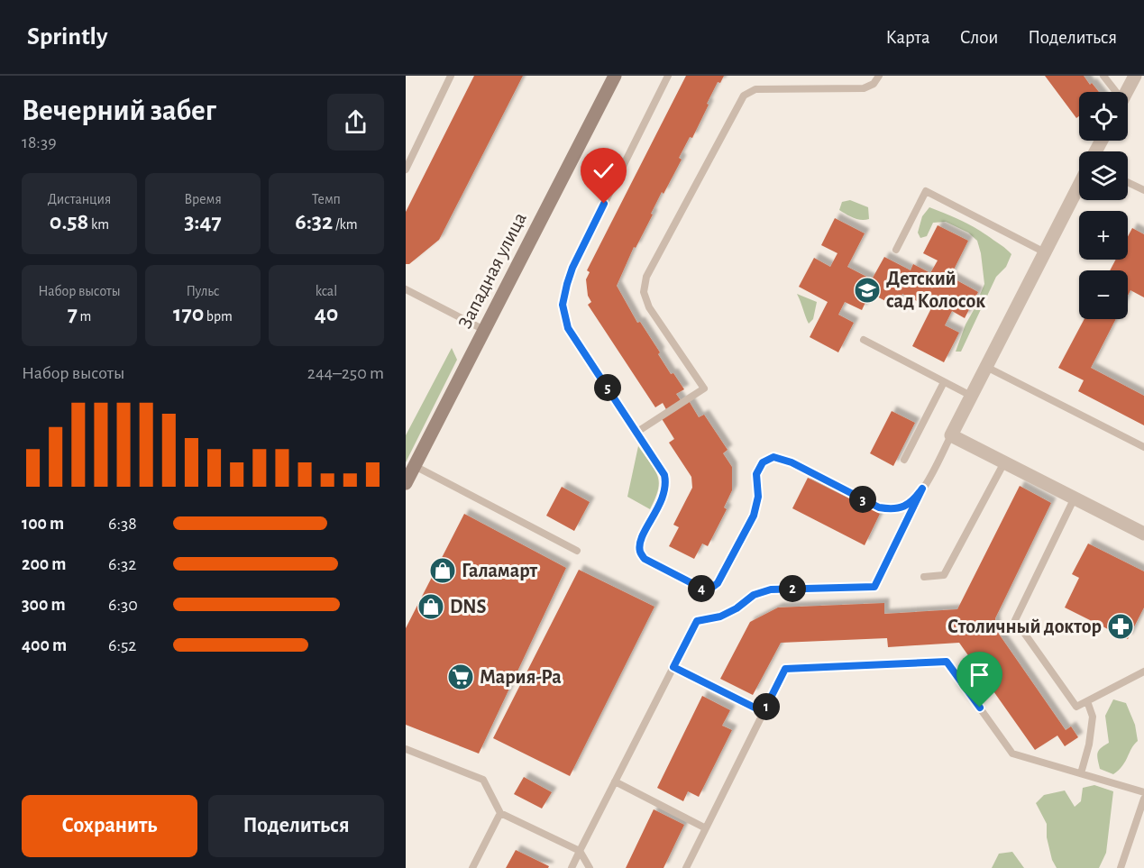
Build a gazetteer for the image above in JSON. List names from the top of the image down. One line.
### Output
{"streets":{"street":["Западная улица"]},"places":{"school or university":["Детский сад Колосок"],"shop":["Галамарт","DNS"],"pharmacy":["Столичный доктор"],"supermarket":["Мария-Ра"]},"page":{"header":"Sprintly","nav":["Карта","Слои","Поделиться"],"heading":["Вечерний забег","18:39"],"map_buttons":["+","−"],"stats":[["Дистанция","0.58 km"],["Время","3:47"],["Темп","6:32 /km"],["Набор высоты","7 m"],["Пульс","170 bpm"],["kcal","40"]],"chart":["Набор высоты","244–250 m"],"pins":["5","3","2","4","1"],"list":[{"name":"100 m","note":"6:38"},{"name":"200 m","note":"6:32"},{"name":"300 m","note":"6:30"},{"name":"400 m","note":"6:52"}],"buttons":["Сохранить","Поделиться"]}}
